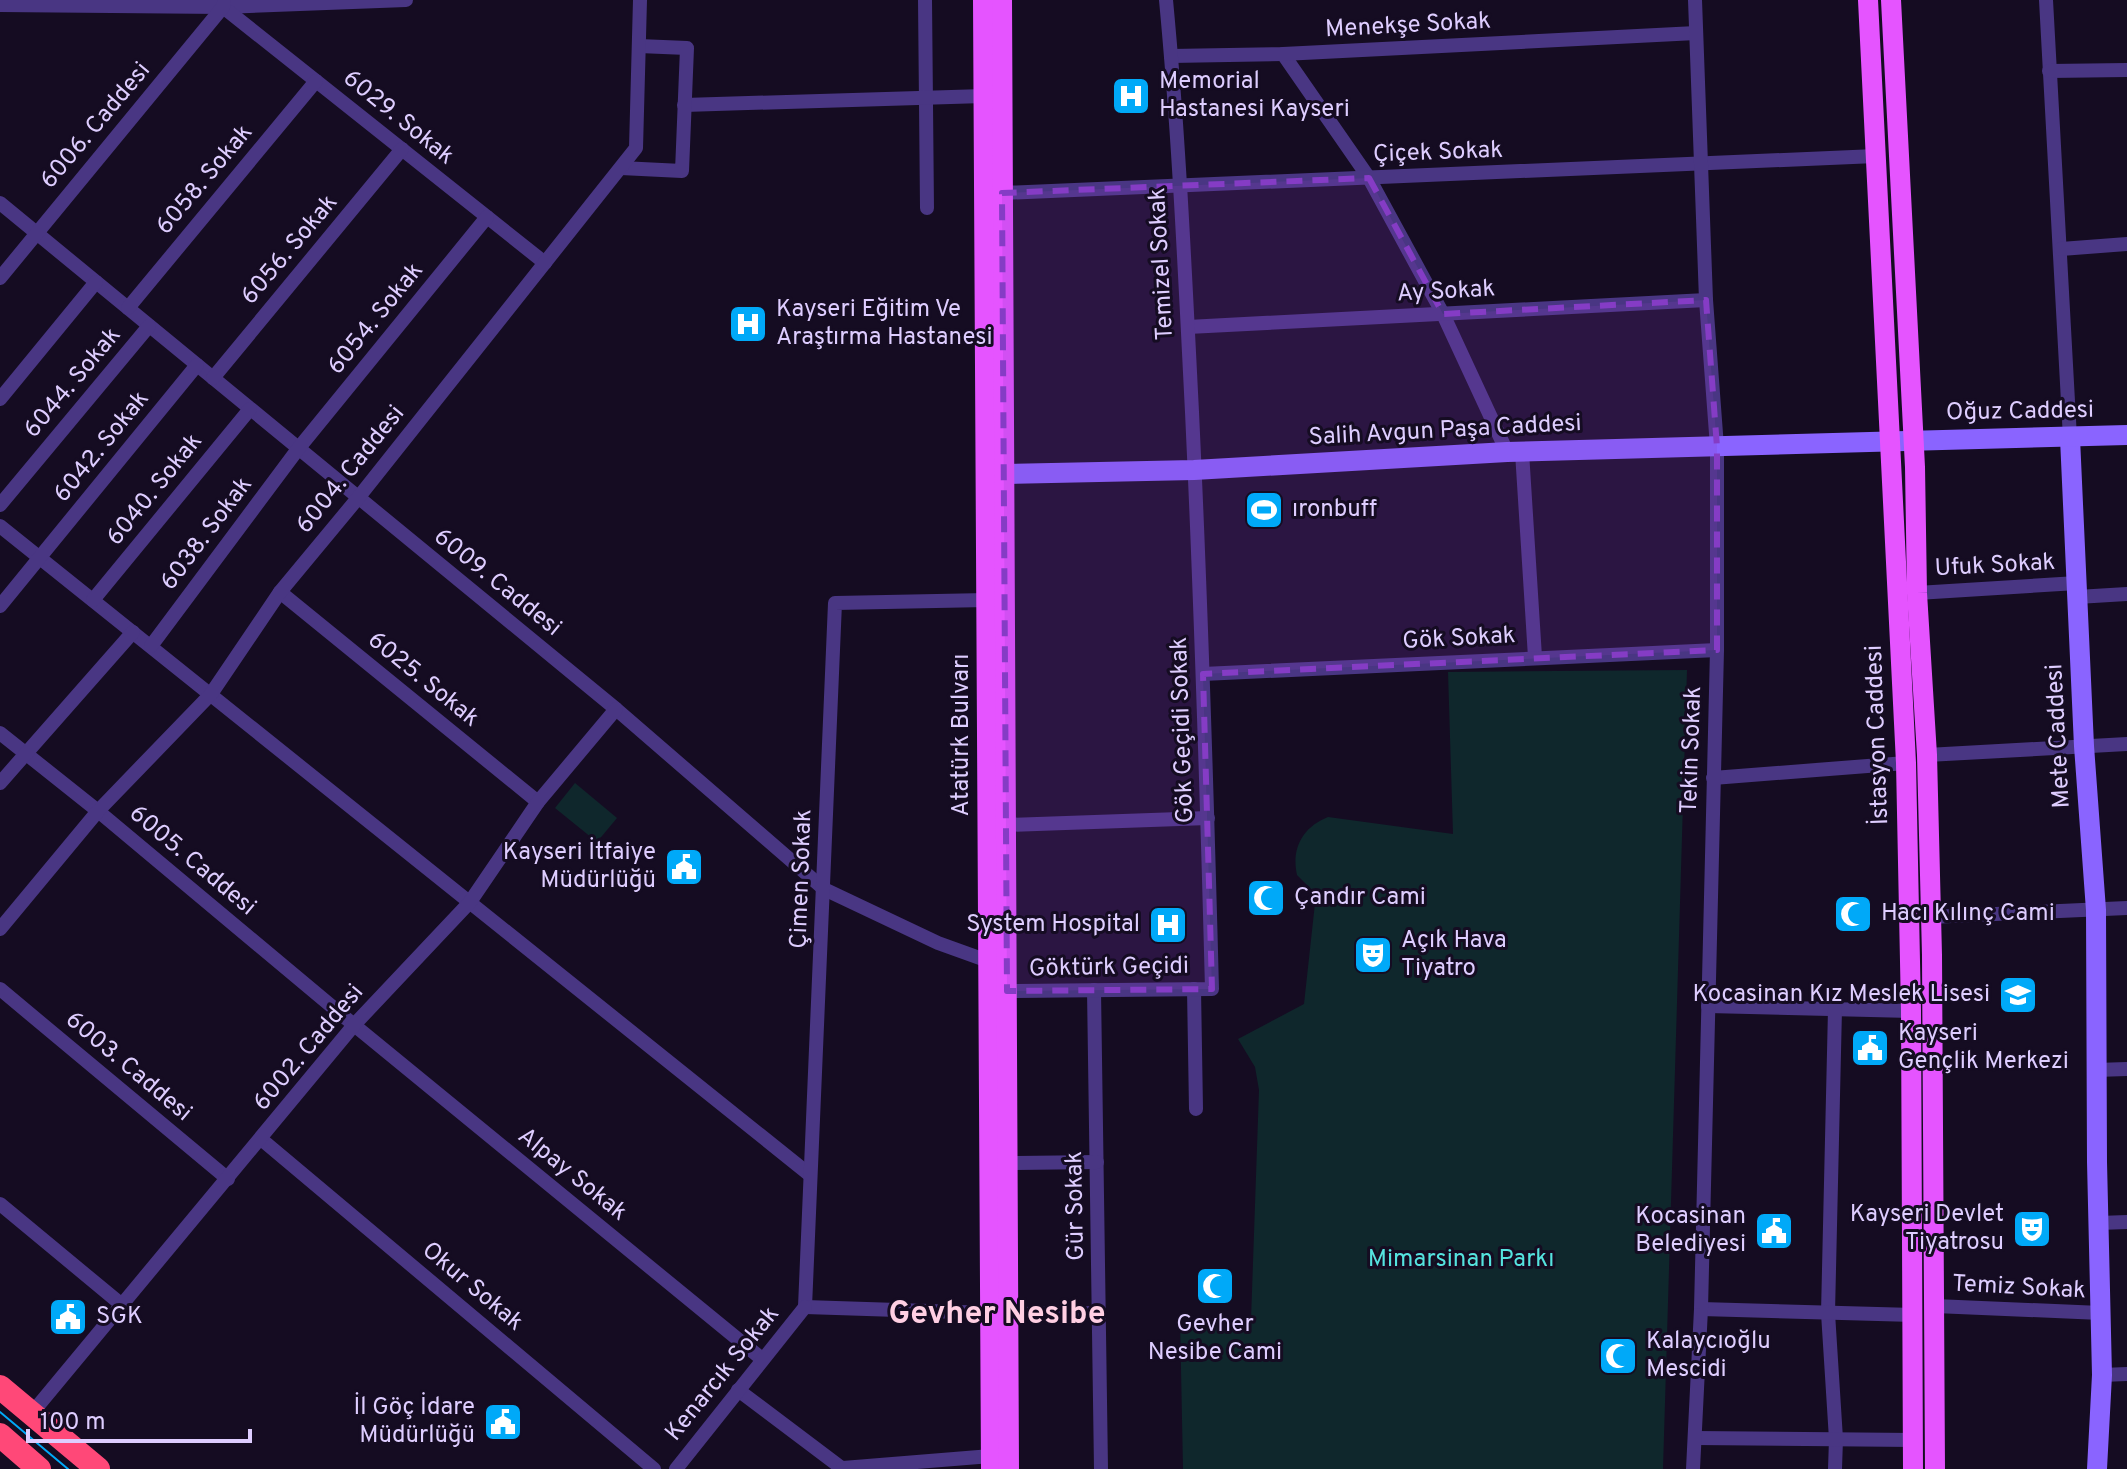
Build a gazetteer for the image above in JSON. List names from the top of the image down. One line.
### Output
{"streets":{"main road":["Atatürk Bulvarı","İstasyon Caddesi"],"street":["Menekşe Sokak","6029. Sokak","6006. Caddesi","Çiçek Sokak","6058. Sokak","6056. Sokak","Temizel Sokak","Ay Sokak","6054. Sokak","6044. Sokak","Oğuz Caddesi","Salih Avgun Paşa Caddesi","6042. Sokak","6004. Caddesi","6040. Sokak","6038. Sokak","Ufuk Sokak","6009. Caddesi","Gök Sokak","6025. Sokak","Gök Geçidi Sokak","Mete Caddesi","Tekin Sokak","6005. Caddesi","Çimen Sokak","Göktürk Geçidi","6002. Caddesi","6003. Caddesi","Alpay Sokak","Gür Sokak","Okur Sokak","Temiz Sokak","Kenarcık Sokak"]},"crossings":[["Menekşe Sokak","Temizel Sokak"],["Menekşe Sokak","Tekin Sokak"],["6029. Sokak","6006. Caddesi"],["6029. Sokak","6058. Sokak"],["6029. Sokak","6056. Sokak"],["6029. Sokak","6054. Sokak"],["6029. Sokak","6004. Caddesi"],["6006. Caddesi","6009. Caddesi"],["Çiçek Sokak","Temizel Sokak"],["Çiçek Sokak","Atatürk Bulvarı"],["Çiçek Sokak","İstasyon Caddesi"],["Çiçek Sokak","Tekin Sokak"],["6058. Sokak","6009. Caddesi"],["6056. Sokak","6009. Caddesi"],["Temizel Sokak","Ay Sokak"],["Temizel Sokak","Salih Avgun Paşa Caddesi"],["Temizel Sokak","Gök Geçidi Sokak"],["Ay Sokak","Tekin Sokak"],["6054. Sokak","6038. Sokak"],["6054. Sokak","6009. Caddesi"],["6044. Sokak","6009. Caddesi"],["Oğuz Caddesi","Salih Avgun Paşa Caddesi"],["Oğuz Caddesi","İstasyon Caddesi"],["Oğuz Caddesi","Mete Caddesi"],["Salih Avgun Paşa Caddesi","Gök Geçidi Sokak"],["Salih Avgun Paşa Caddesi","Atatürk Bulvarı"],["Salih Avgun Paşa Caddesi","İstasyon Caddesi"],["Salih Avgun Paşa Caddesi","Tekin Sokak"],["6042. Sokak","6009. Caddesi"],["6004. Caddesi","6009. Caddesi"],["6004. Caddesi","6025. Sokak"],["6004. Caddesi","6005. Caddesi"],["6040. Sokak","6009. Caddesi"],["6038. Sokak","6009. Caddesi"],["Ufuk Sokak","İstasyon Caddesi"],["Ufuk Sokak","Mete Caddesi"],["6009. Caddesi","Atatürk Bulvarı"],["6009. Caddesi","Çimen Sokak"],["6009. Caddesi","6002. Caddesi"],["Gök Sokak","Gök Geçidi Sokak"],["Gök Sokak","Tekin Sokak"],["6025. Sokak","6002. Caddesi"],["Gök Geçidi Sokak","Göktürk Geçidi"],["Atatürk Bulvarı","Çimen Sokak"],["Atatürk Bulvarı","Göktürk Geçidi"],["İstasyon Caddesi","Temiz Sokak"],["Mete Caddesi","Temiz Sokak"],["6005. Caddesi","6002. Caddesi"],["6005. Caddesi","Alpay Sokak"],["Çimen Sokak","Kenarcık Sokak"],["Göktürk Geçidi","Gür Sokak"],["6002. Caddesi","6003. Caddesi"],["6002. Caddesi","Alpay Sokak"],["6002. Caddesi","Okur Sokak"],["Alpay Sokak","Kenarcık Sokak"]],"districts":["Gevher Nesibe"],"parks":["Mimarsinan Parkı"],"places":{"hospital":["Memorial Hastanesi Kayseri","Kayseri Eğitim Ve Araştırma Hastanesi","System Hospital"],"sports":["ıronbuff"],"public building":["Kayseri İtfaiye Müdürlüğü","Kayseri Gençlik Merkezi","Kocasinan Belediyesi","SGK","İl Göç İdare Müdürlüğü"],"mosque":["Çandır Cami","Hacı Kılınç Cami","Gevher Nesibe Cami","Kalaycıoğlu Mescidi"],"theatre":["Açık Hava Tiyatro","Kayseri Devlet Tiyatrosu"],"school or university":["Kocasinan Kız Meslek Lisesi"]},"scale_bar":"100 m"}
